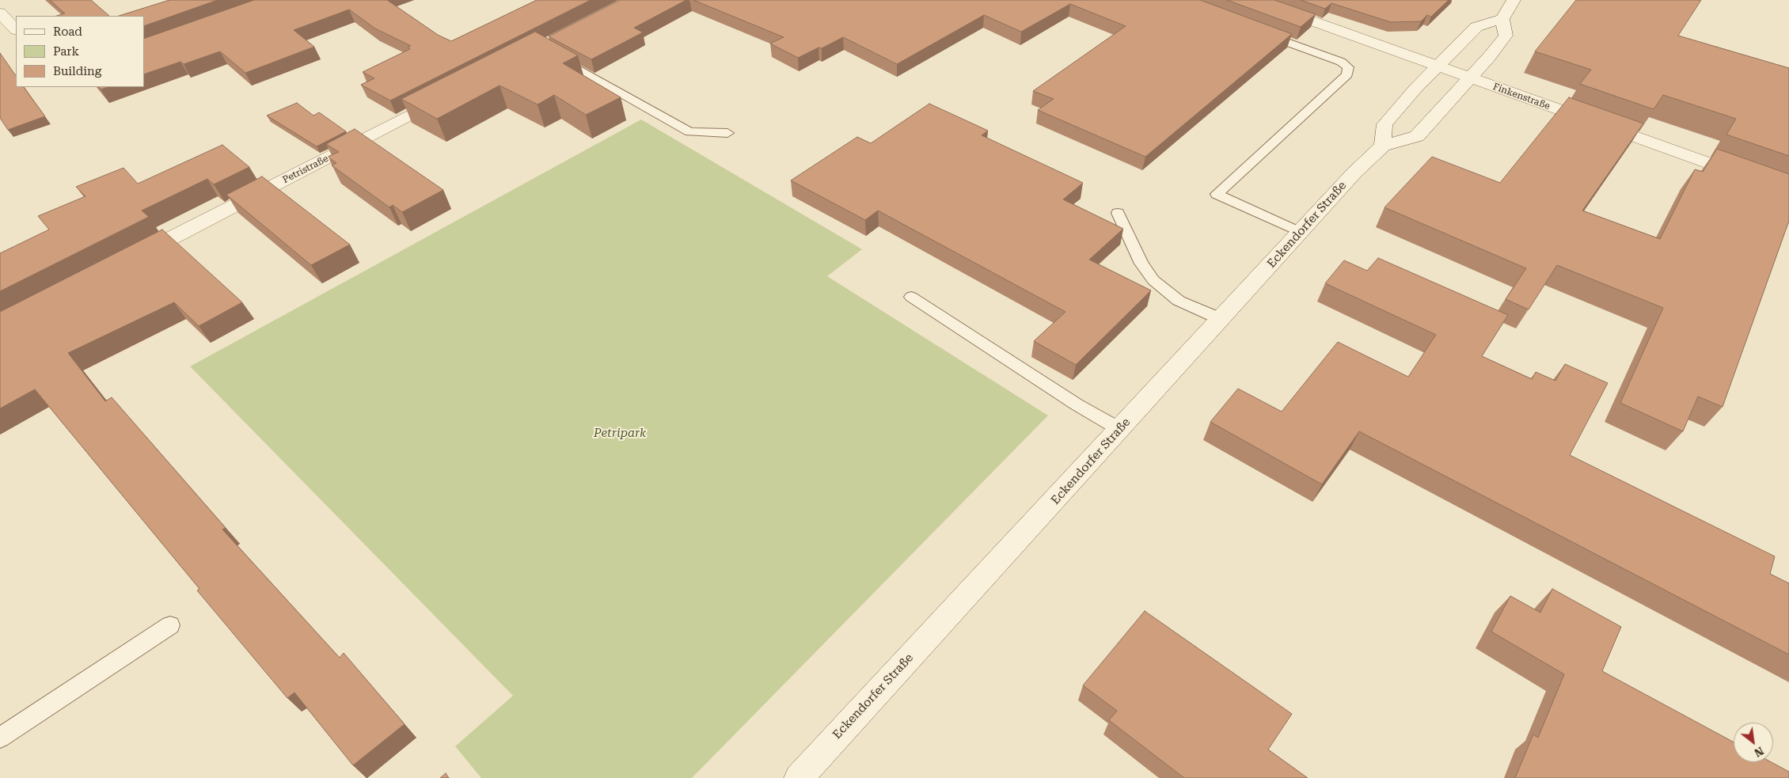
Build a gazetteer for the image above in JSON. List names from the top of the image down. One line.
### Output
{"streets":{"street":["Finkenstraße","Petristraße","Eckendorfer Straße"]},"crossings":[["Finkenstraße","Eckendorfer Straße"]],"parks":["Petripark"],"legend":["Road","Park","Building"],"north":"bottom right"}
